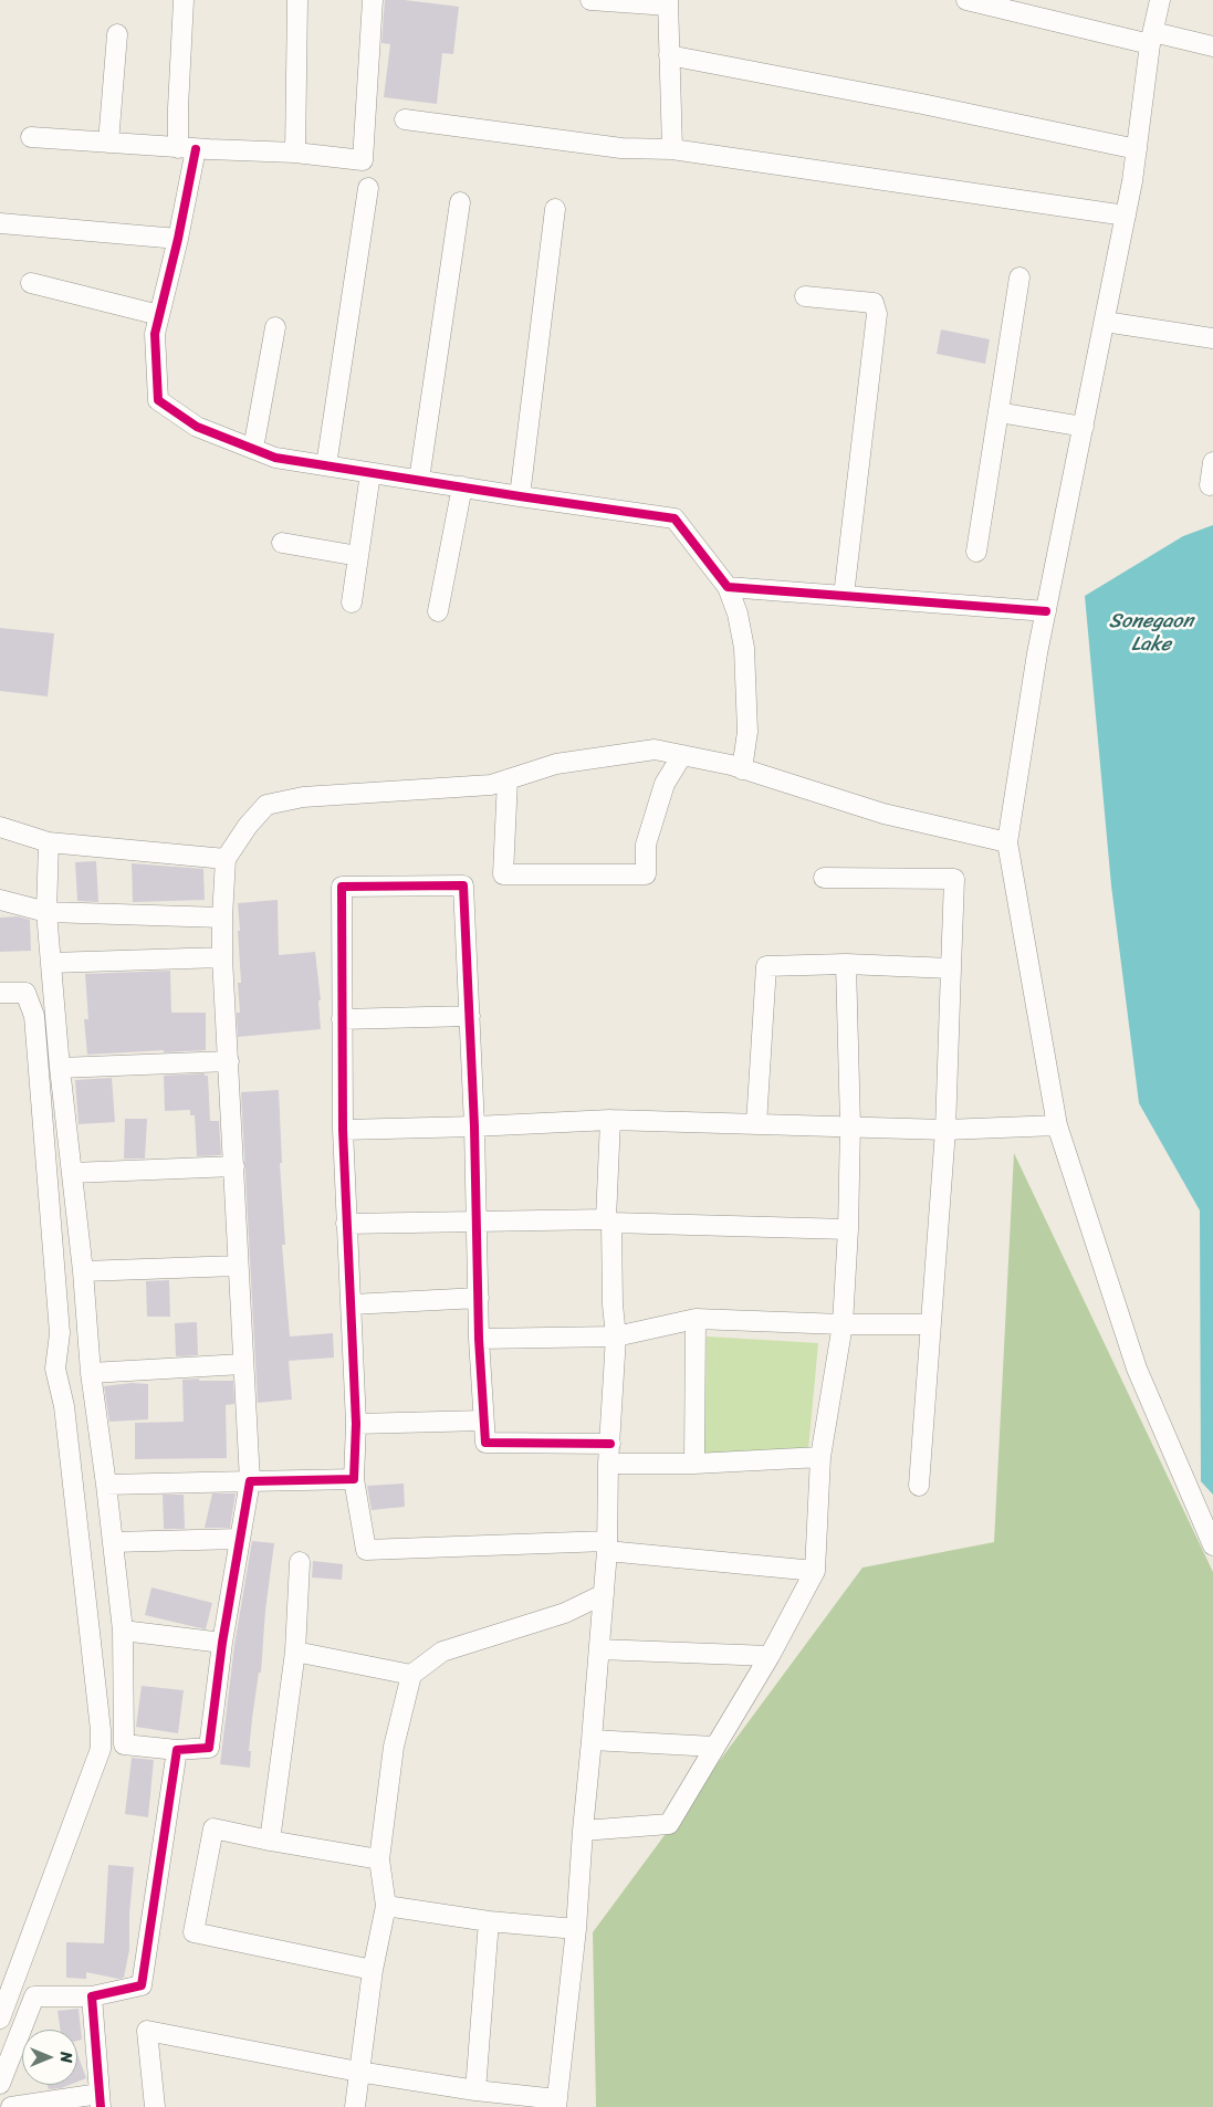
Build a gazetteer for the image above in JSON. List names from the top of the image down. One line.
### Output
{"water":["Sonegaon Lake"],"north":"right"}
